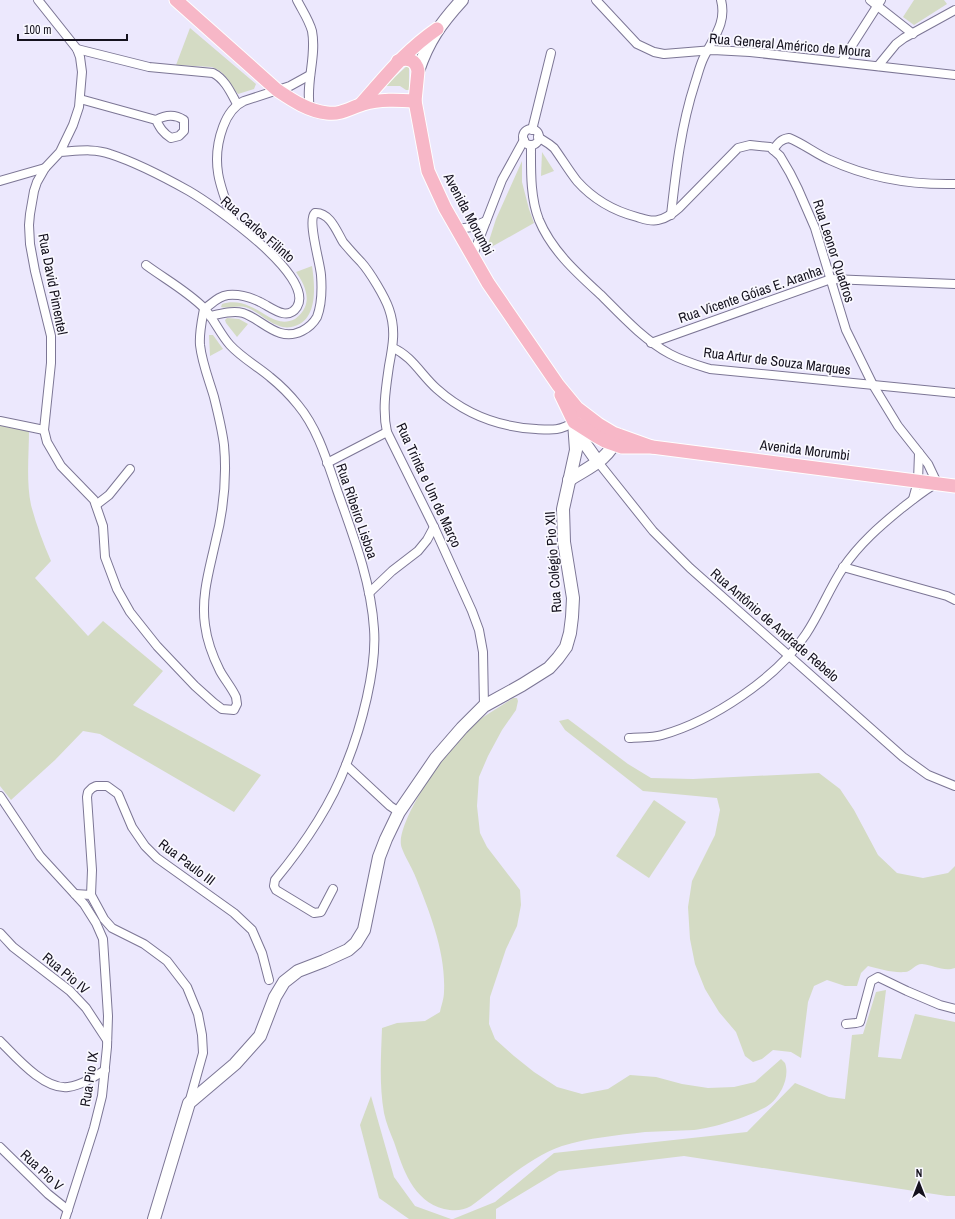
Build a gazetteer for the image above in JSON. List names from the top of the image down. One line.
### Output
{"streets":{"main road":["Avenida Morumbi"],"street":["Rua General Américo de Moura","Rua Carlos Filinto","Rua Leonor Quadros","Rua David Pimentel","Rua Vicente Góias E. Aranha","Rua Artur de Souza Marques","Rua Trinta e Um de Março","Rua Ribeiro Lisboa","Rua Colégio Pio XII","Rua Antônio de Andrade Rebelo","Rua Paulo III","Rua Pio IV","Rua Pio IX","Rua Pio V"]},"crossings":[["Avenida Morumbi","Rua Leonor Quadros"],["Avenida Morumbi","Rua Colégio Pio XII"],["Rua Carlos Filinto","Rua David Pimentel"],["Rua Carlos Filinto","Rua Ribeiro Lisboa"],["Rua Leonor Quadros","Rua Vicente Góias E. Aranha"],["Rua Leonor Quadros","Rua Artur de Souza Marques"],["Rua David Pimentel","Rua Ribeiro Lisboa"],["Rua Vicente Góias E. Aranha","Rua Artur de Souza Marques"],["Rua Trinta e Um de Março","Rua Ribeiro Lisboa"],["Rua Trinta e Um de Março","Rua Colégio Pio XII"],["Rua Pio IV","Rua Pio IX"],["Rua Pio IX","Rua Pio V"]],"scale_bar":"100 m","north":"top"}
